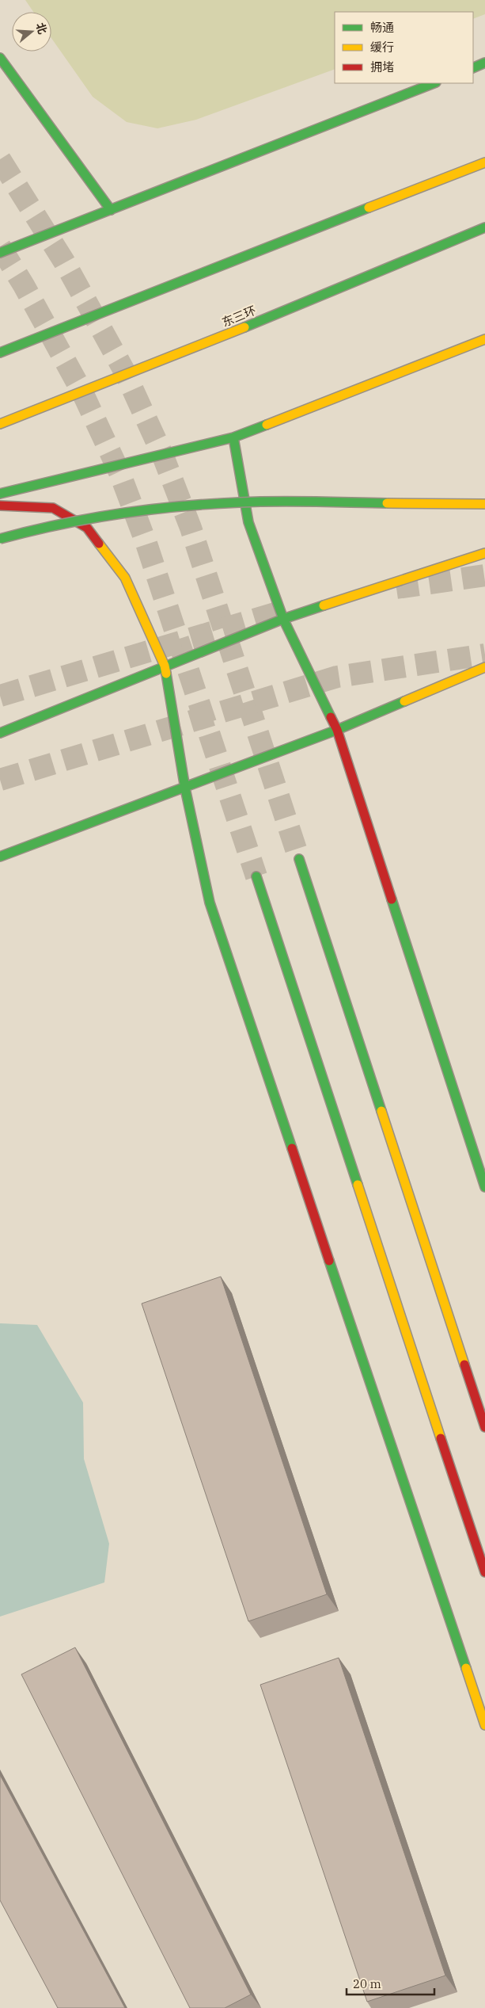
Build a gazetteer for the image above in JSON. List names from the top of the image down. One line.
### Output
{"streets":{"street":["东三环"]},"legend":["畅通","缓行","拥堵"],"scale_bar":"20 m","north":"right"}
